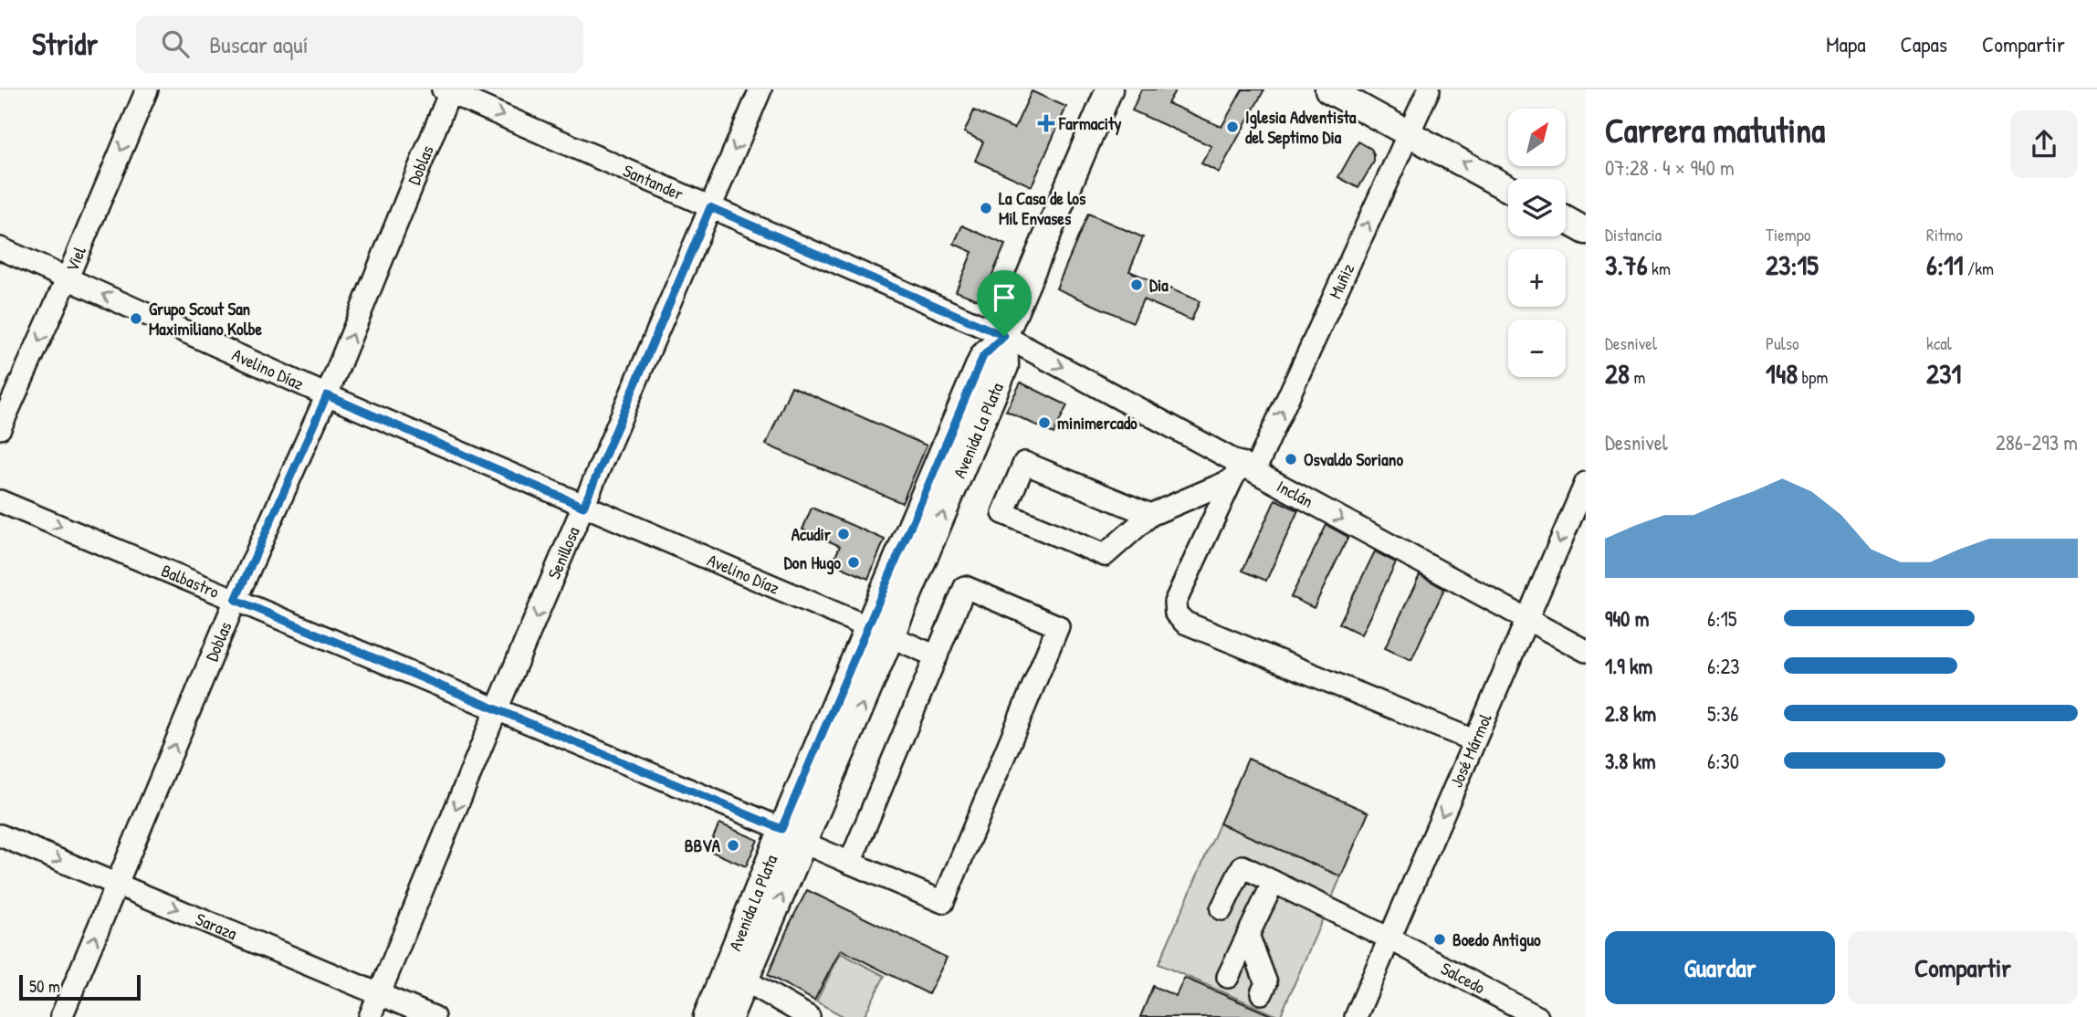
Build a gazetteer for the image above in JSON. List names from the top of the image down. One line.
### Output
{"streets":{"main road":["Avenida La Plata"],"street":["Doblas","Santander","Viel","Muñiz","Avelino Díaz","Inclán","Senillosa","Balbastro","José Mármol","Saraza","Salcedo"]},"crossings":[["Doblas","Santander"],["Doblas","Avelino Díaz"],["Doblas","Balbastro"],["Doblas","Saraza"],["Santander","Avenida La Plata"],["Santander","Inclán"],["Santander","Senillosa"],["Viel","Avelino Díaz"],["Muñiz","Inclán"],["Muñiz","José Mármol"],["Avelino Díaz","Avenida La Plata"],["Avelino Díaz","Senillosa"],["Avelino Díaz","Balbastro"],["Avenida La Plata","Inclán"],["Avenida La Plata","Balbastro"],["Inclán","José Mármol"],["Senillosa","Balbastro"],["Senillosa","Saraza"],["José Mármol","Salcedo"]],"one_way":["Doblas","Santander","Viel","Muñiz","Inclán","Senillosa","José Mármol","Saraza"],"places":{"health":["Farmacity"],"other":["Iglesia Adventista del Septimo Dia","La Casa de los Mil Envases","Dia","Grupo Scout San Maximiliano Kolbe","minimercado","Osvaldo Soriano","Acudir","Don Hugo","BBVA","Boedo Antiguo"]},"scale_bar":"50 m","north":"top right","page":{"header":"Stridr","search":"Buscar aquí","nav":["Mapa","Capas","Compartir"],"heading":["Carrera matutina","07:28 · 4 × 940 m"],"map_buttons":["+","−"],"stats":[["Distancia","3.76 km"],["Tiempo","23:15"],["Ritmo","6:11 /km"],["Desnivel","28 m"],["Pulso","148 bpm"],["kcal","231"]],"chart":["Desnivel","286–293 m"],"list":[{"name":"940 m","note":"6:15"},{"name":"1.9 km","note":"6:23"},{"name":"2.8 km","note":"5:36"},{"name":"3.8 km","note":"6:30"}],"buttons":["Guardar","Compartir"],"scale":"50 m"}}
